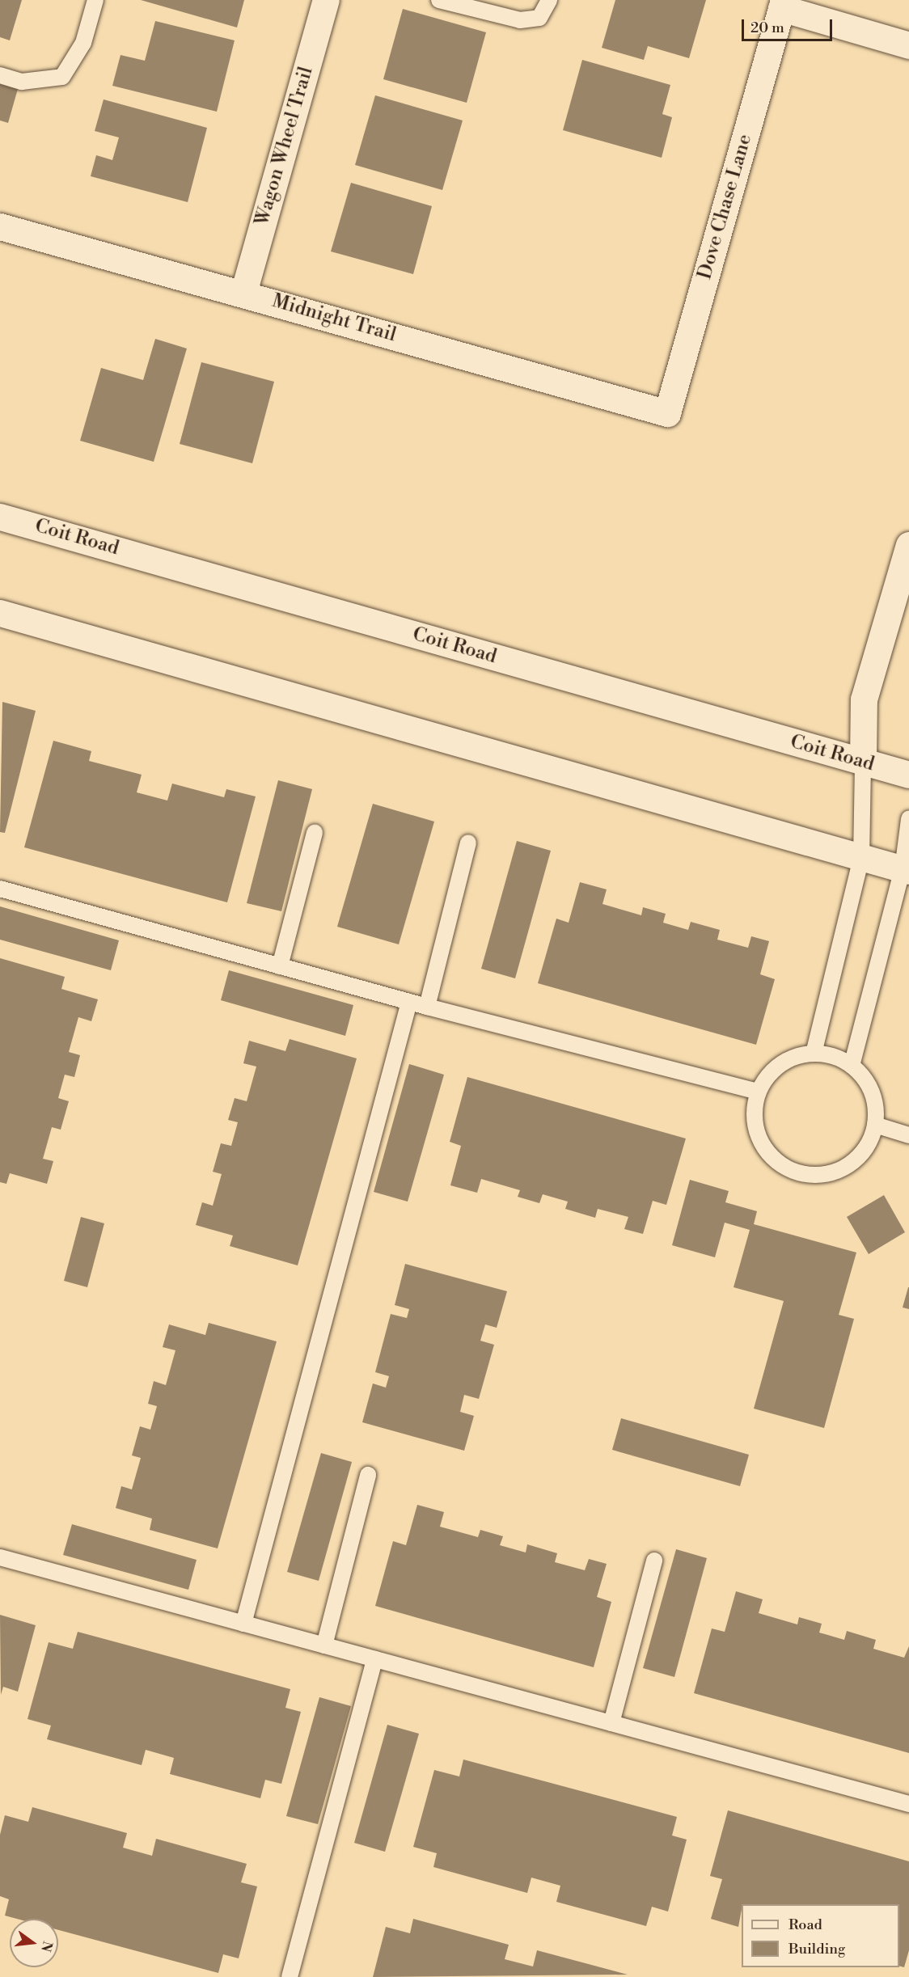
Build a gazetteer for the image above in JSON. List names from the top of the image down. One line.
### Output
{"streets":{"main road":["Wagon Wheel Trail","Dove Chase Lane","Midnight Trail","Coit Road"]},"crossings":[["Wagon Wheel Trail","Midnight Trail"],["Dove Chase Lane","Midnight Trail"]],"legend":["Road","Building"],"scale_bar":"20 m","north":"right"}
